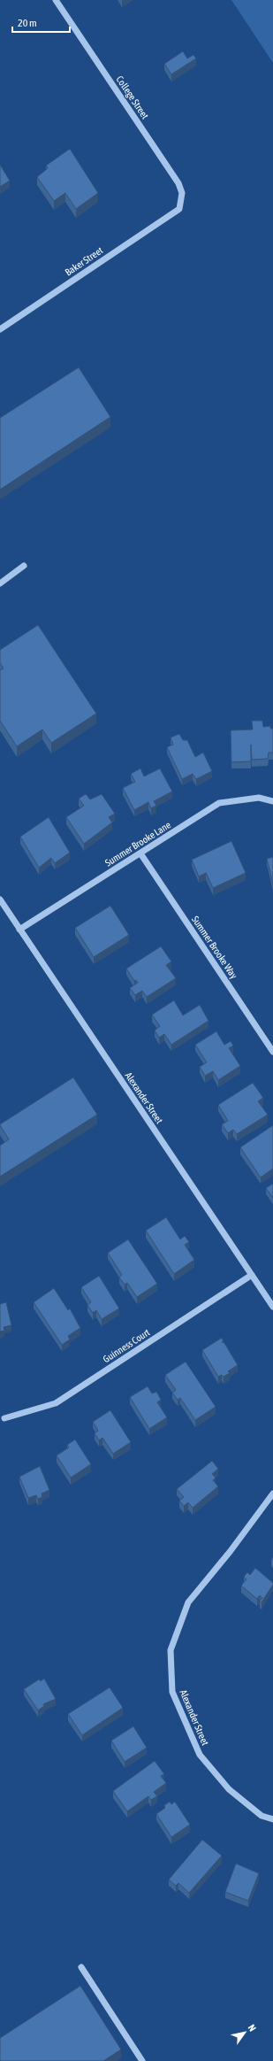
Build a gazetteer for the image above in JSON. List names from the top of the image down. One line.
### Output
{"streets":{"street":["College Street","Baker Street","Summer Brooke Lane","Summer Brooke Way","Alexander Street","Guinness Court"]},"crossings":[["College Street","Baker Street"],["Summer Brooke Lane","Summer Brooke Way"],["Summer Brooke Lane","Alexander Street"],["Alexander Street","Guinness Court"]],"scale_bar":"20 m","north":"top right"}
